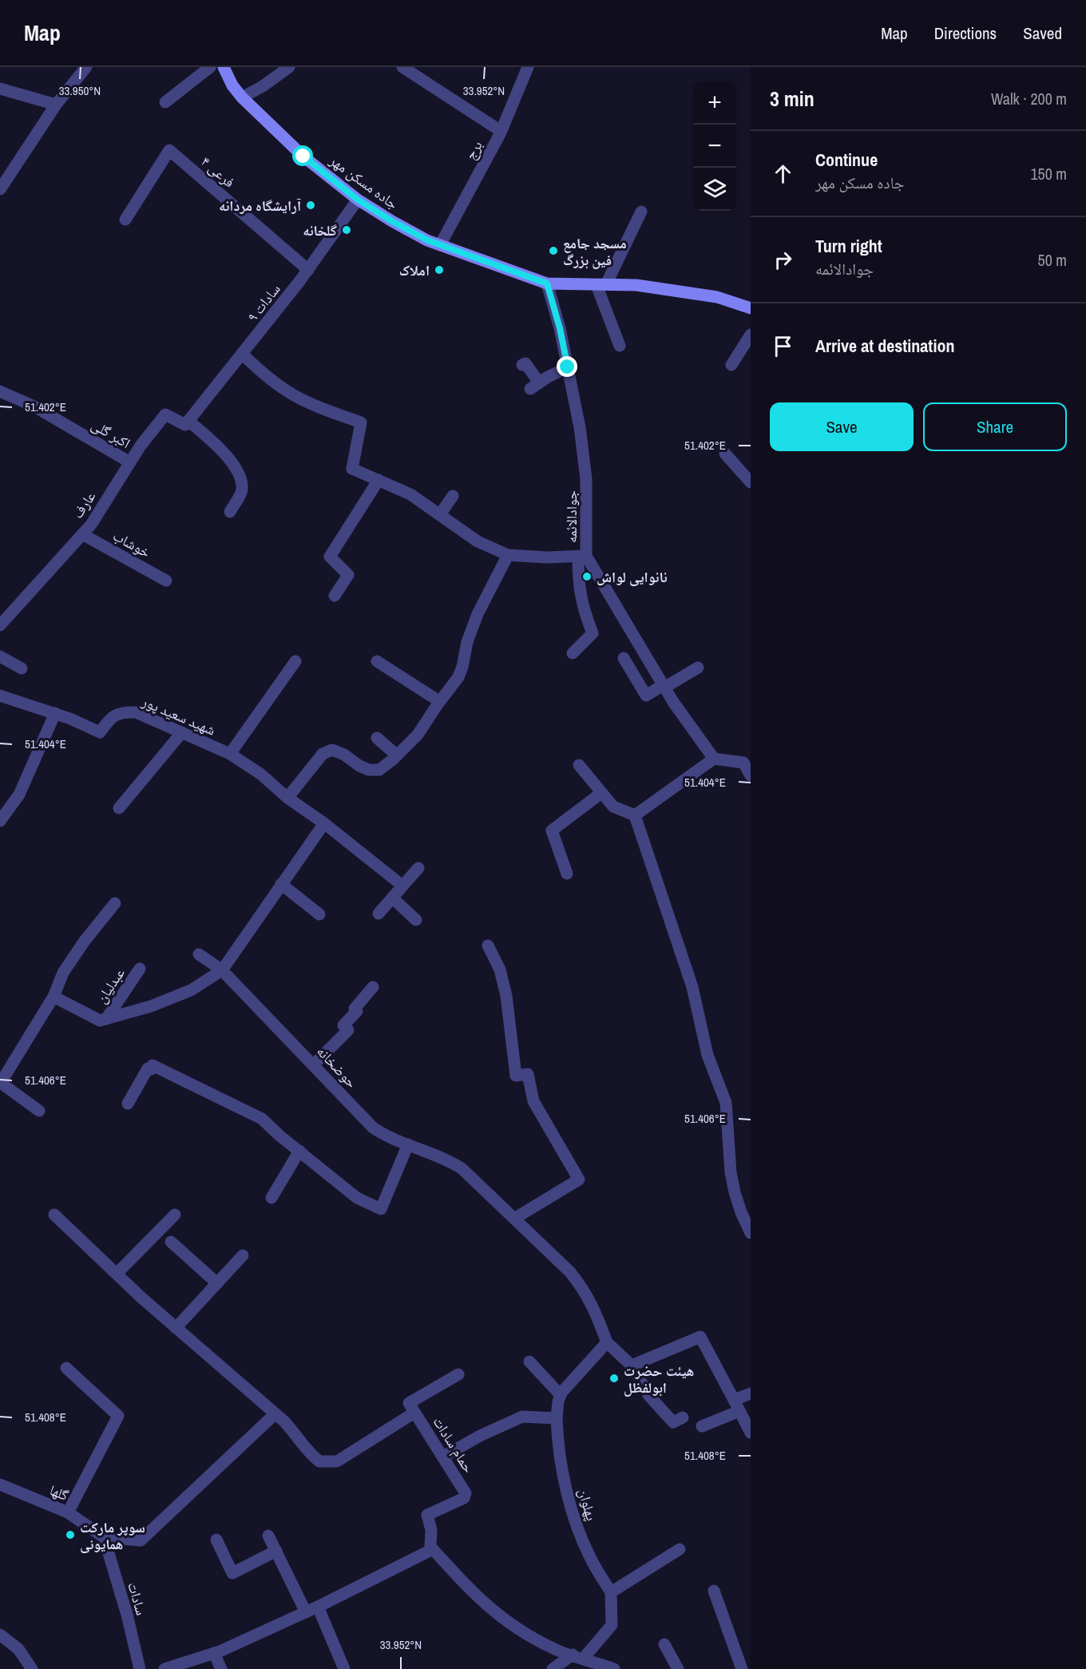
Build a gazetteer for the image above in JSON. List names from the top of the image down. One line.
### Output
{"streets":{"main road":["جاده مسکن مهر"],"street":["برج","فرعی ۴","سادات ۹","اکبر گلی","عارف","جوادالائمه","خوشاب","شهید سعید پور","عبدلیان","حوضخانه","حمام سادات","گلها","پهلوان","سادات"]},"crossings":[["برج","جاده مسکن مهر"],["فرعی ۴","سادات ۹"],["جاده مسکن مهر","سادات ۹"],["جاده مسکن مهر","جوادالائمه"],["سادات ۹","عارف"],["اکبر گلی","عارف"],["عارف","خوشاب"],["گلها","سادات"]],"places":["آرایشگاه مردانه","گلخانه","مسجد جامع فین بزرگ","املاک","نانوایی لواش","هیئت حضرت ابولفظل","سوپر مارکت همایونی"],"page":{"header":"Map","nav":["Map","Directions","Saved"],"heading":["3 min","Walk · 200 m"],"map_buttons":["+","−"],"list":[["Continue","جاده مسکن مهر","150 m"],["Turn right","جوادالائمه","50 m"],"Arrive at destination"],"buttons":["Save","Share"]},"coordinates":["33.950°N","33.952°N","51.402°E","51.404°E","51.406°E","51.408°E"]}
